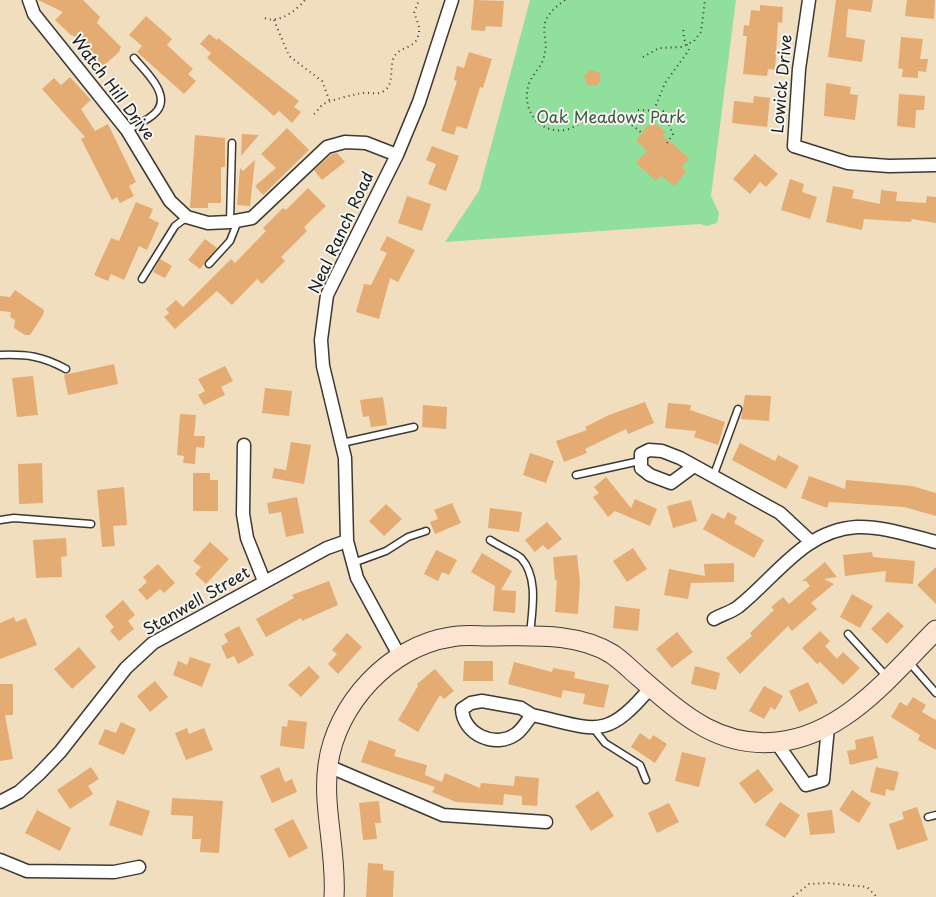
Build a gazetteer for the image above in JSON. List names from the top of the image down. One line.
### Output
{"streets":{"street":["Lowick Drive","Watch Hill Drive","Neal Ranch Road","Stanwell Street"]},"crossings":[["Neal Ranch Road","Stanwell Street"]],"parks":["Oak Meadows Park"]}
